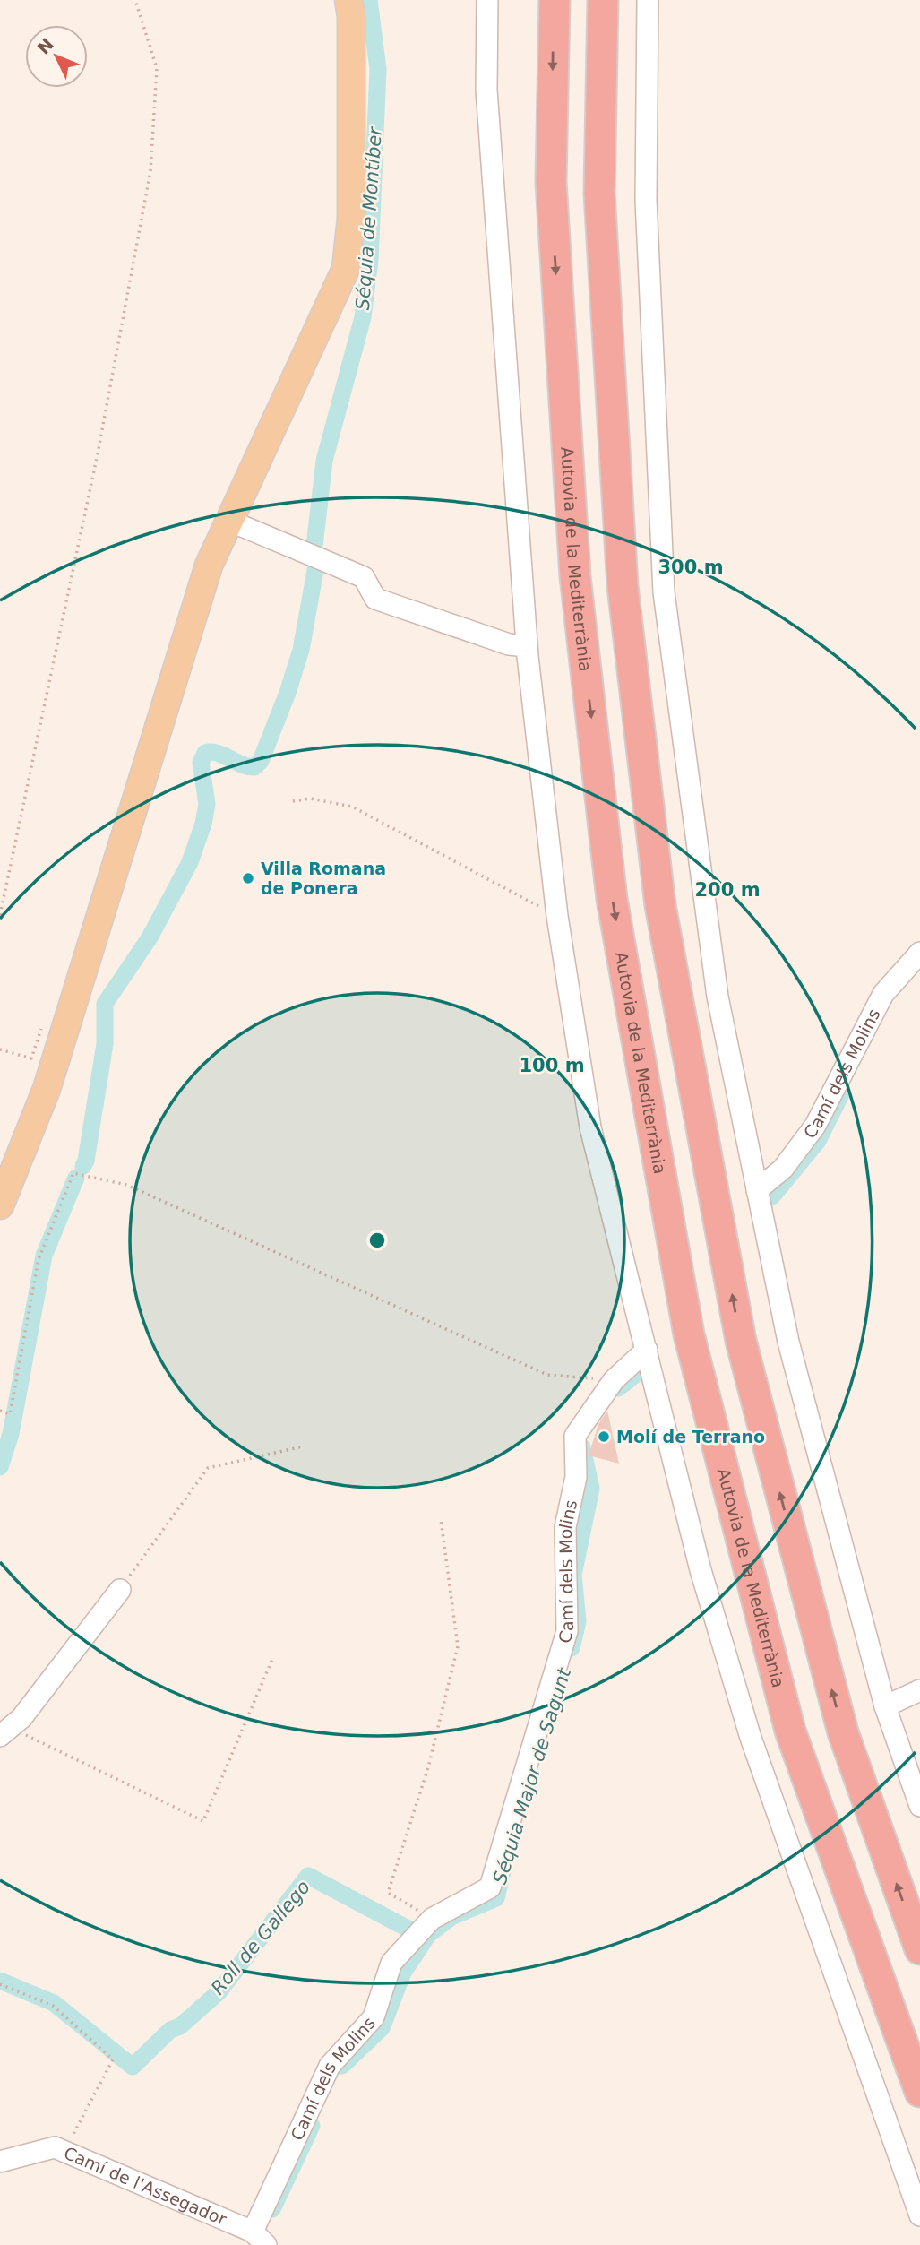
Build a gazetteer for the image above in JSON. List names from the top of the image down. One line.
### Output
{"streets":{"highway":["Autovia de la Mediterrània"],"street":["Camí dels Molins","Camí de l'Assegador"]},"crossings":[["Camí dels Molins","Camí de l'Assegador"]],"water":["Séquia de Montíber","Séquia Major de Sagunt","Roll de Gallego"],"places":["Villa Romana de Ponera","Molí de Terrano"],"north":"top left","rings":["300 m","200 m","100 m"]}
